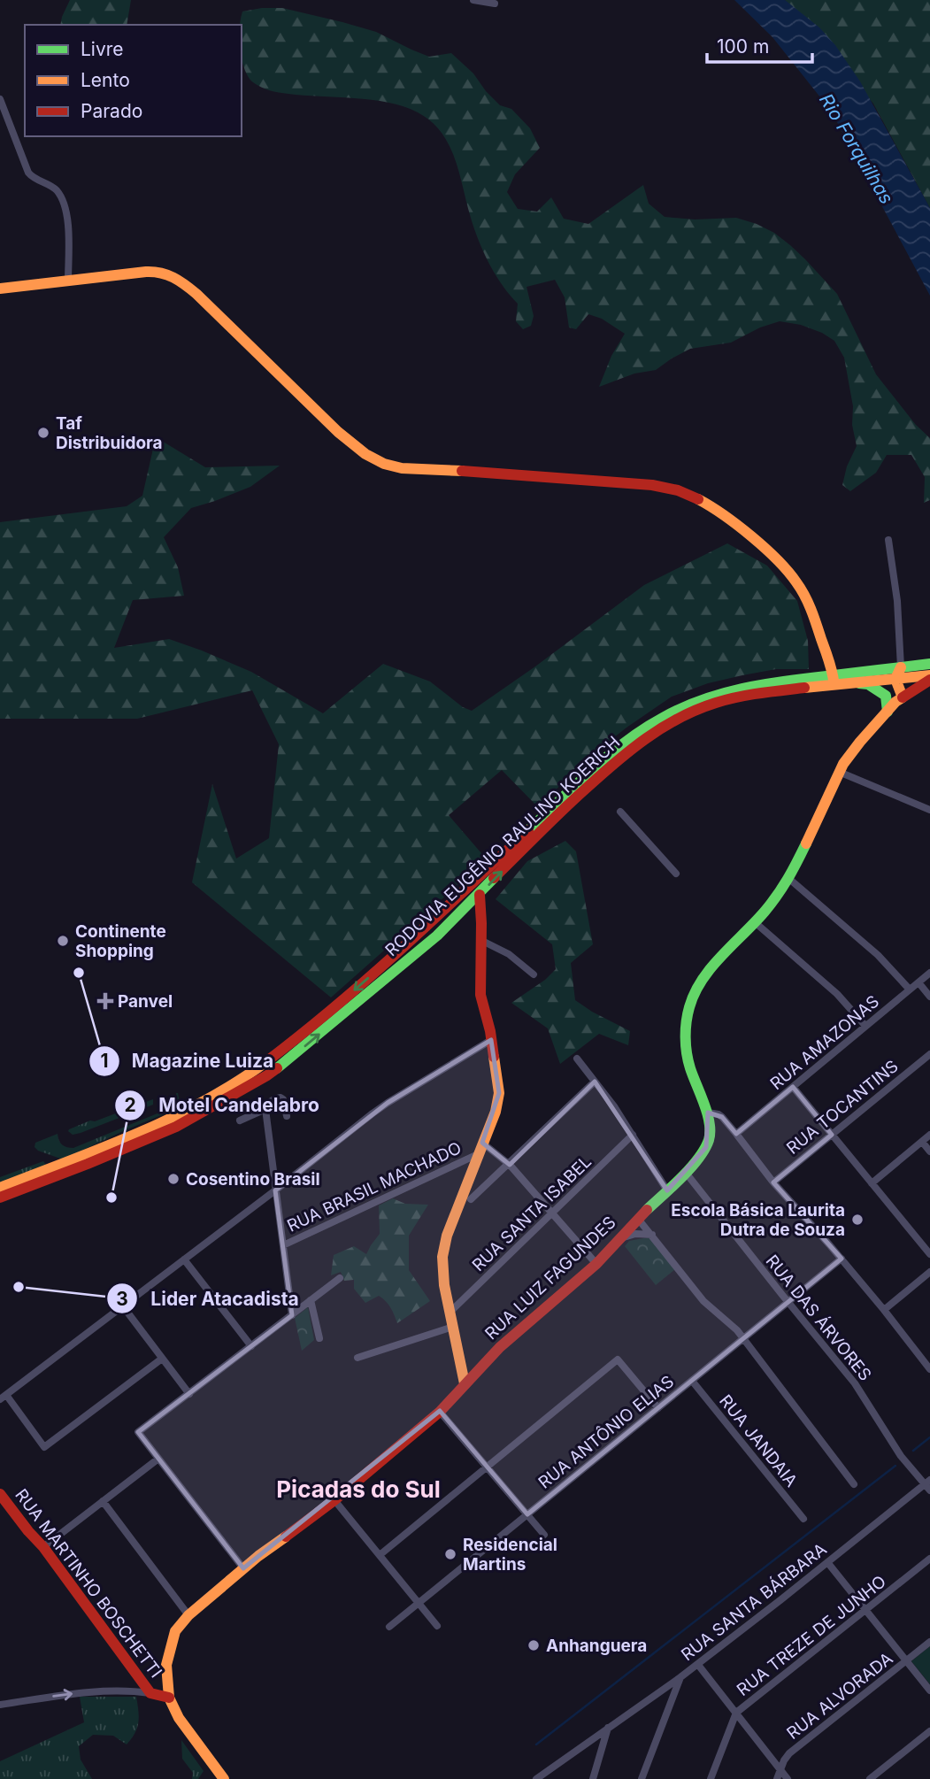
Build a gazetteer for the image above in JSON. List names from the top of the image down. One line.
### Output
{"streets":{"main road":["RODOVIA EUGÊNIO RAULINO KOERICH","RUA LUIZ FAGUNDES","RUA MARTINHO BOSCHETTI"],"street":["RUA AMAZONAS","RUA TOCANTINS","RUA BRASIL MACHADO","RUA SANTA ISABEL","RUA DAS ÁRVORES","RUA ANTÔNIO ELIAS","RUA JANDAIA","RUA SANTA BÁRBARA","RUA TREZE DE JUNHO","RUA ALVORADA"]},"crossings":[["RUA LUIZ FAGUNDES","RUA DAS ÁRVORES"],["RUA DAS ÁRVORES","RUA ANTÔNIO ELIAS"],["RUA DAS ÁRVORES","RUA SANTA BÁRBARA"],["RUA ANTÔNIO ELIAS","RUA JANDAIA"]],"districts":["Picadas do Sul"],"water":["Rio Forquilhas"],"places":{"other":["Taf Distribuidora","Continente Shopping","Magazine Luiza","Cosentino Brasil","Motel Candelabro","Escola Básica Laurita Dutra de Souza","Lider Atacadista","Residencial Martins","Anhanguera"],"health":["Panvel"]},"legend":["Livre","Lento","Parado"],"scale_bar":"100 m"}
